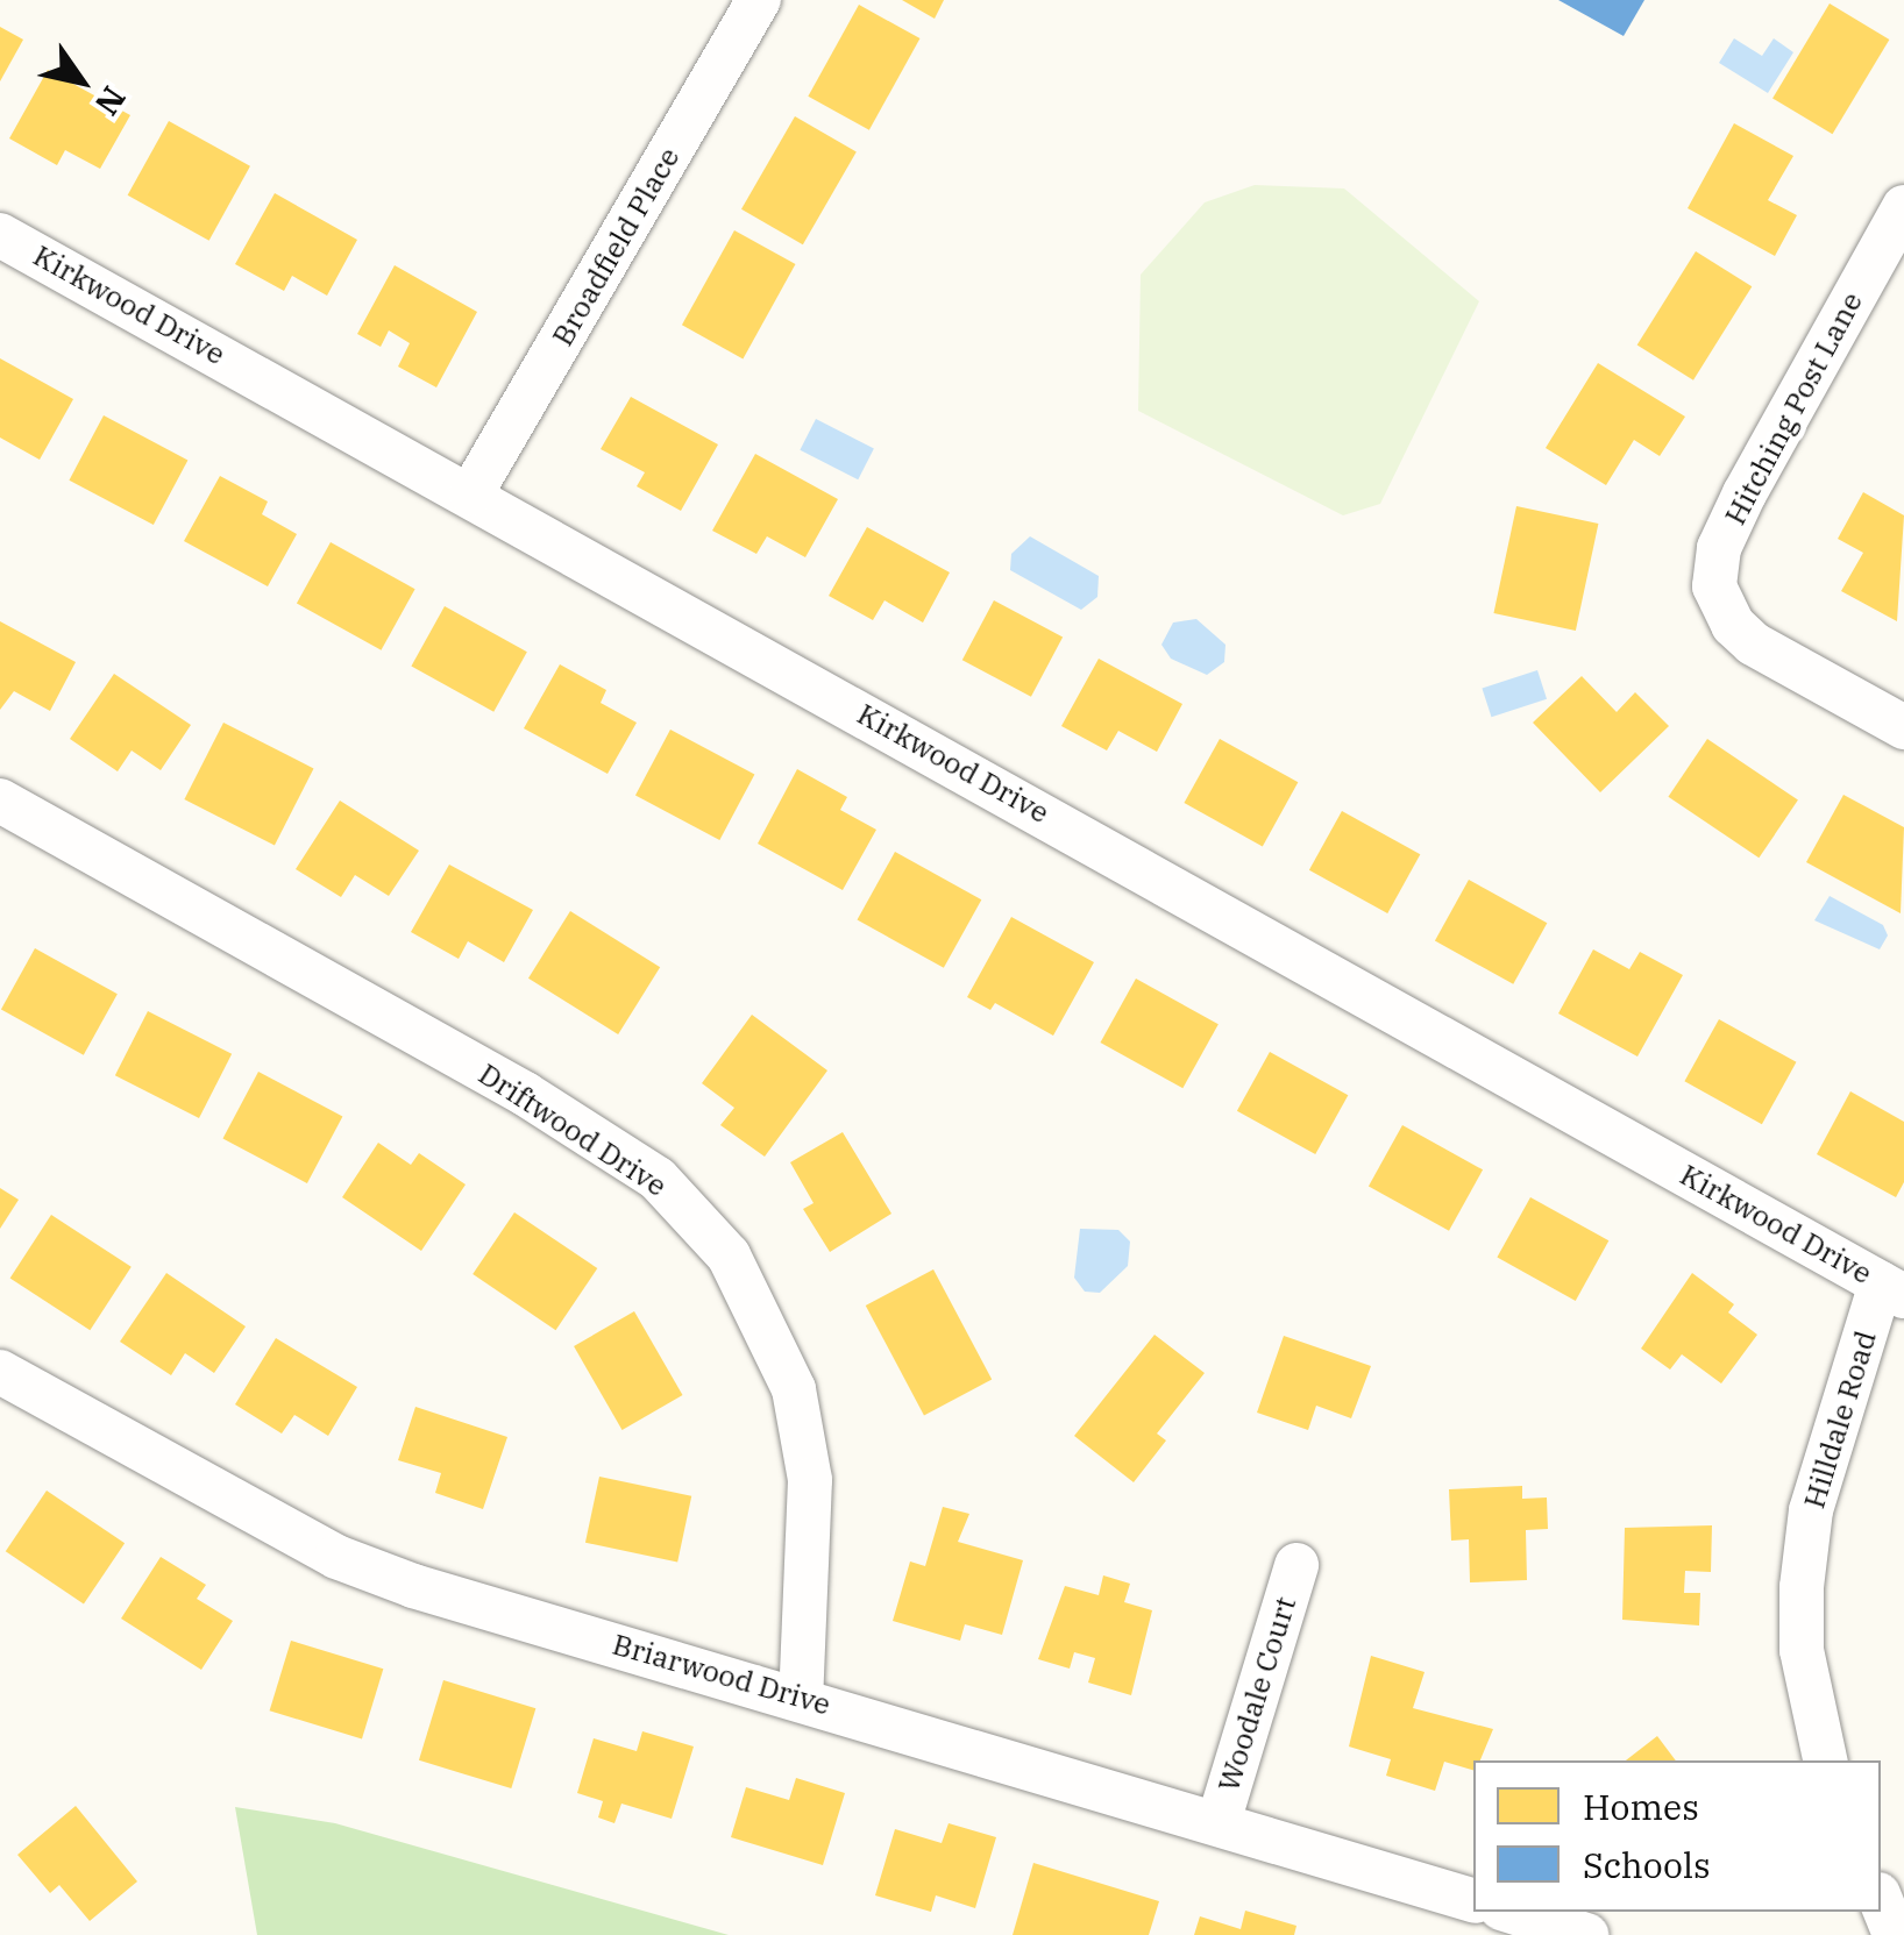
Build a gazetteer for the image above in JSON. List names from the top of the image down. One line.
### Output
{"streets":{"street":["Broadfield Place","Kirkwood Drive","Hitching Post Lane","Driftwood Drive","Hilldale Road","Briarwood Drive","Woodale Court"]},"crossings":[["Broadfield Place","Kirkwood Drive"],["Kirkwood Drive","Hilldale Road"],["Driftwood Drive","Briarwood Drive"],["Briarwood Drive","Woodale Court"]],"legend":["Homes","Schools"],"north":"bottom right"}
